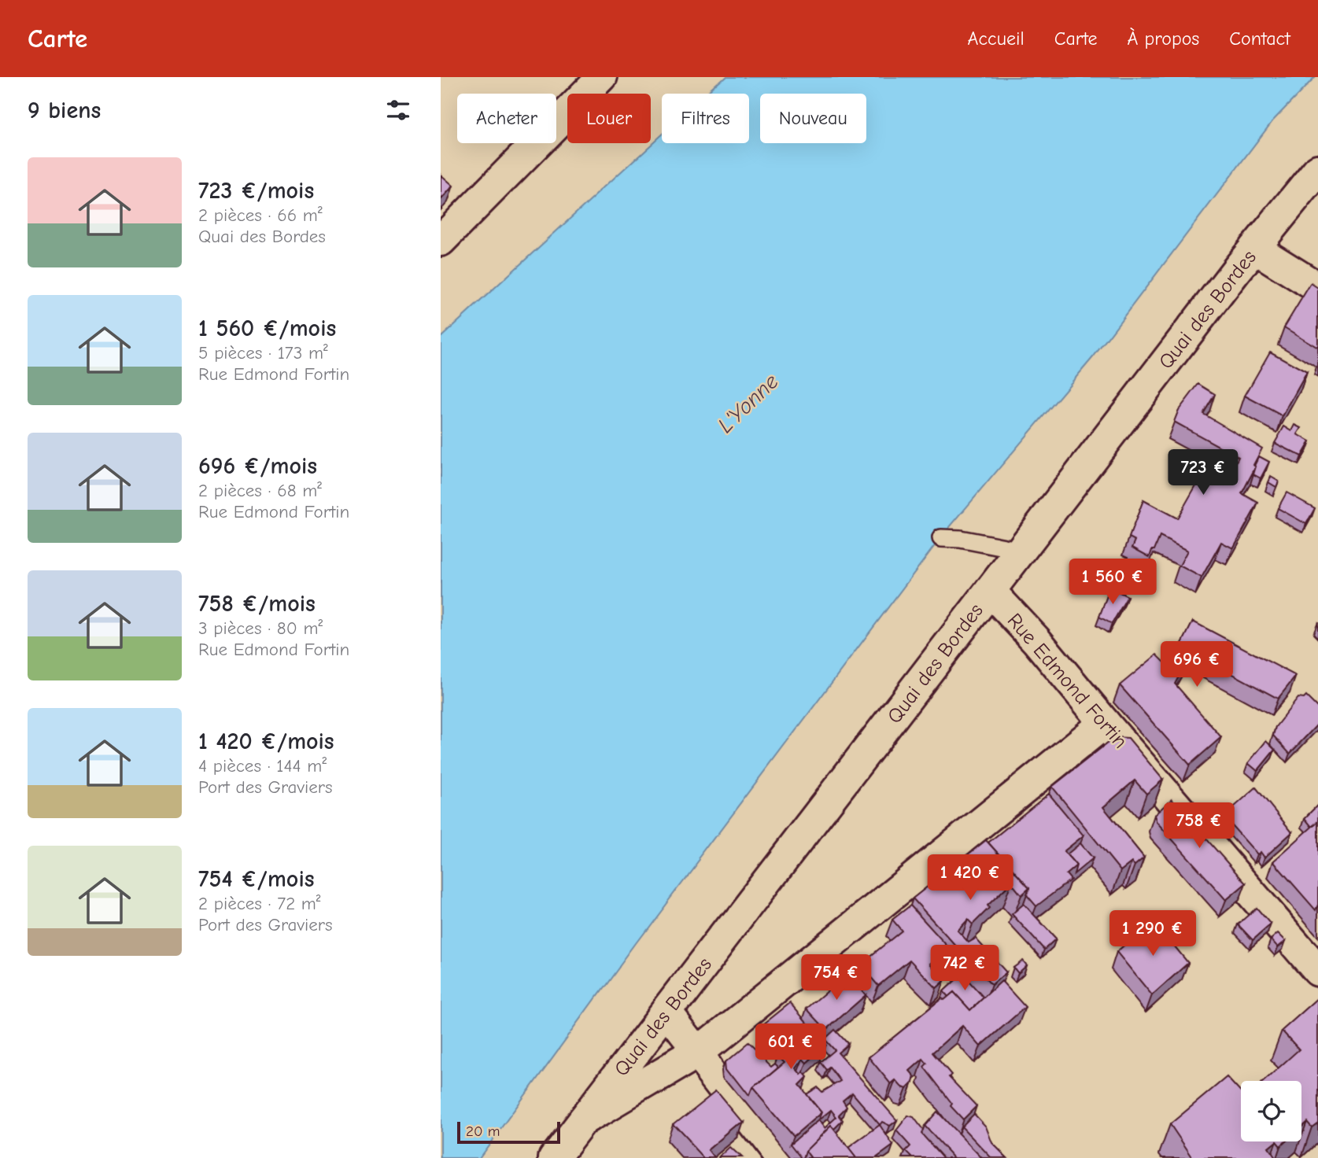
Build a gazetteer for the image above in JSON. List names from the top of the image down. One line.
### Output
{"streets":{"street":["Quai des Bordes","Rue Edmond Fortin"]},"crossings":[["Quai des Bordes","Rue Edmond Fortin"]],"water":["L'Yonne"],"scale_bar":"20 m","page":{"header":"Carte","nav":["Accueil","Carte","À propos","Contact"],"heading":"9 biens","chip":["Acheter","Louer","Filtres","Nouveau"],"list":[{"name":"723 €/mois","note":"2 pièces · 66 m² · Quai des Bordes"},{"name":"1 560 €/mois","note":"5 pièces · 173 m² · Rue Edmond Fortin"},{"name":"696 €/mois","note":"2 pièces · 68 m² · Rue Edmond Fortin"},{"name":"758 €/mois","note":"3 pièces · 80 m² · Rue Edmond Fortin"},{"name":"1 420 €/mois","note":"4 pièces · 144 m² · Port des Graviers"},{"name":"754 €/mois","note":"2 pièces · 72 m² · Port des Graviers"}],"price":["723 €","1 560 €","696 €","758 €","1 420 €","1 290 €","742 €","754 €","601 €"],"scale":"20 m"}}
